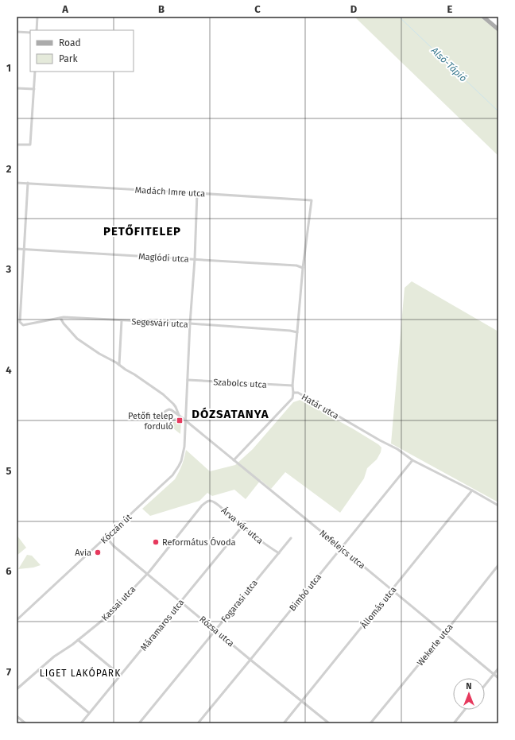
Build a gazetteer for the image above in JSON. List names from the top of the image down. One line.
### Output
{"streets":{"street":["Madách Imre utca","Maglódi utca","Segesvári utca","Szabolcs utca","Határ utca","Árva vár utca","Kóczán út","Nefelejcs utca","Bimbó utca","Fogarasi utca","Kassai utca","Állomás utca","Máramaros utca","Rózsa utca","Wekerle utca"]},"crossings":[["Madách Imre utca","Határ utca"],["Madách Imre utca","Kóczán út"],["Maglódi utca","Határ utca"],["Maglódi utca","Kóczán út"],["Segesvári utca","Határ utca"],["Segesvári utca","Kóczán út"],["Szabolcs utca","Határ utca"],["Szabolcs utca","Kóczán út"],["Határ utca","Bimbó utca"],["Határ utca","Állomás utca"],["Árva vár utca","Fogarasi utca"],["Árva vár utca","Kassai utca"],["Árva vár utca","Máramaros utca"],["Kóczán út","Nefelejcs utca"],["Kóczán út","Rózsa utca"],["Nefelejcs utca","Bimbó utca"],["Nefelejcs utca","Állomás utca"],["Nefelejcs utca","Wekerle utca"],["Bimbó utca","Rózsa utca"],["Fogarasi utca","Rózsa utca"],["Kassai utca","Rózsa utca"],["Állomás utca","Rózsa utca"],["Máramaros utca","Rózsa utca"]],"districts":["PETŐFITELEP","DÓZSATANYA","LIGET LAKÓPARK"],"water":["Alsó-Tápió"],"places":{"transit":["Petőfi telep forduló"],"other":["Református Óvoda","Avia"]},"legend":["Road","Park"],"north":"top","grid":{"columns":["A","B","C","D","E"],"rows":["1","2","3","4","5","6","7"]}}
